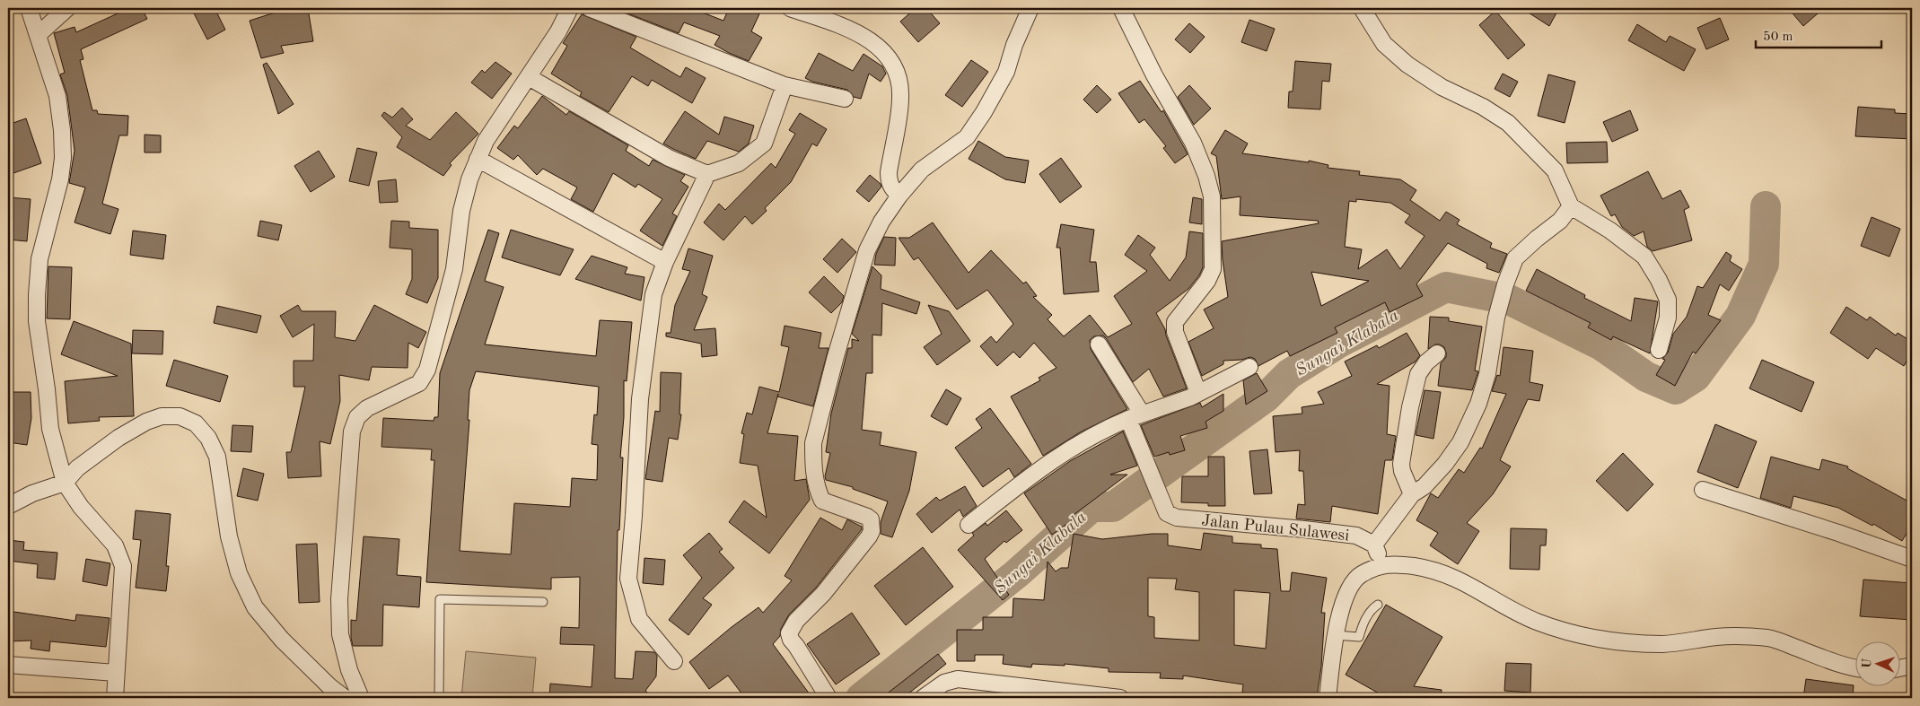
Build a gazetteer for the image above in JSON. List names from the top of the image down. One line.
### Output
{"streets":{"street":["Jalan Pulau Sulawesi"]},"water":["Sungai Klabala"],"scale_bar":"50 m","north":"left"}
